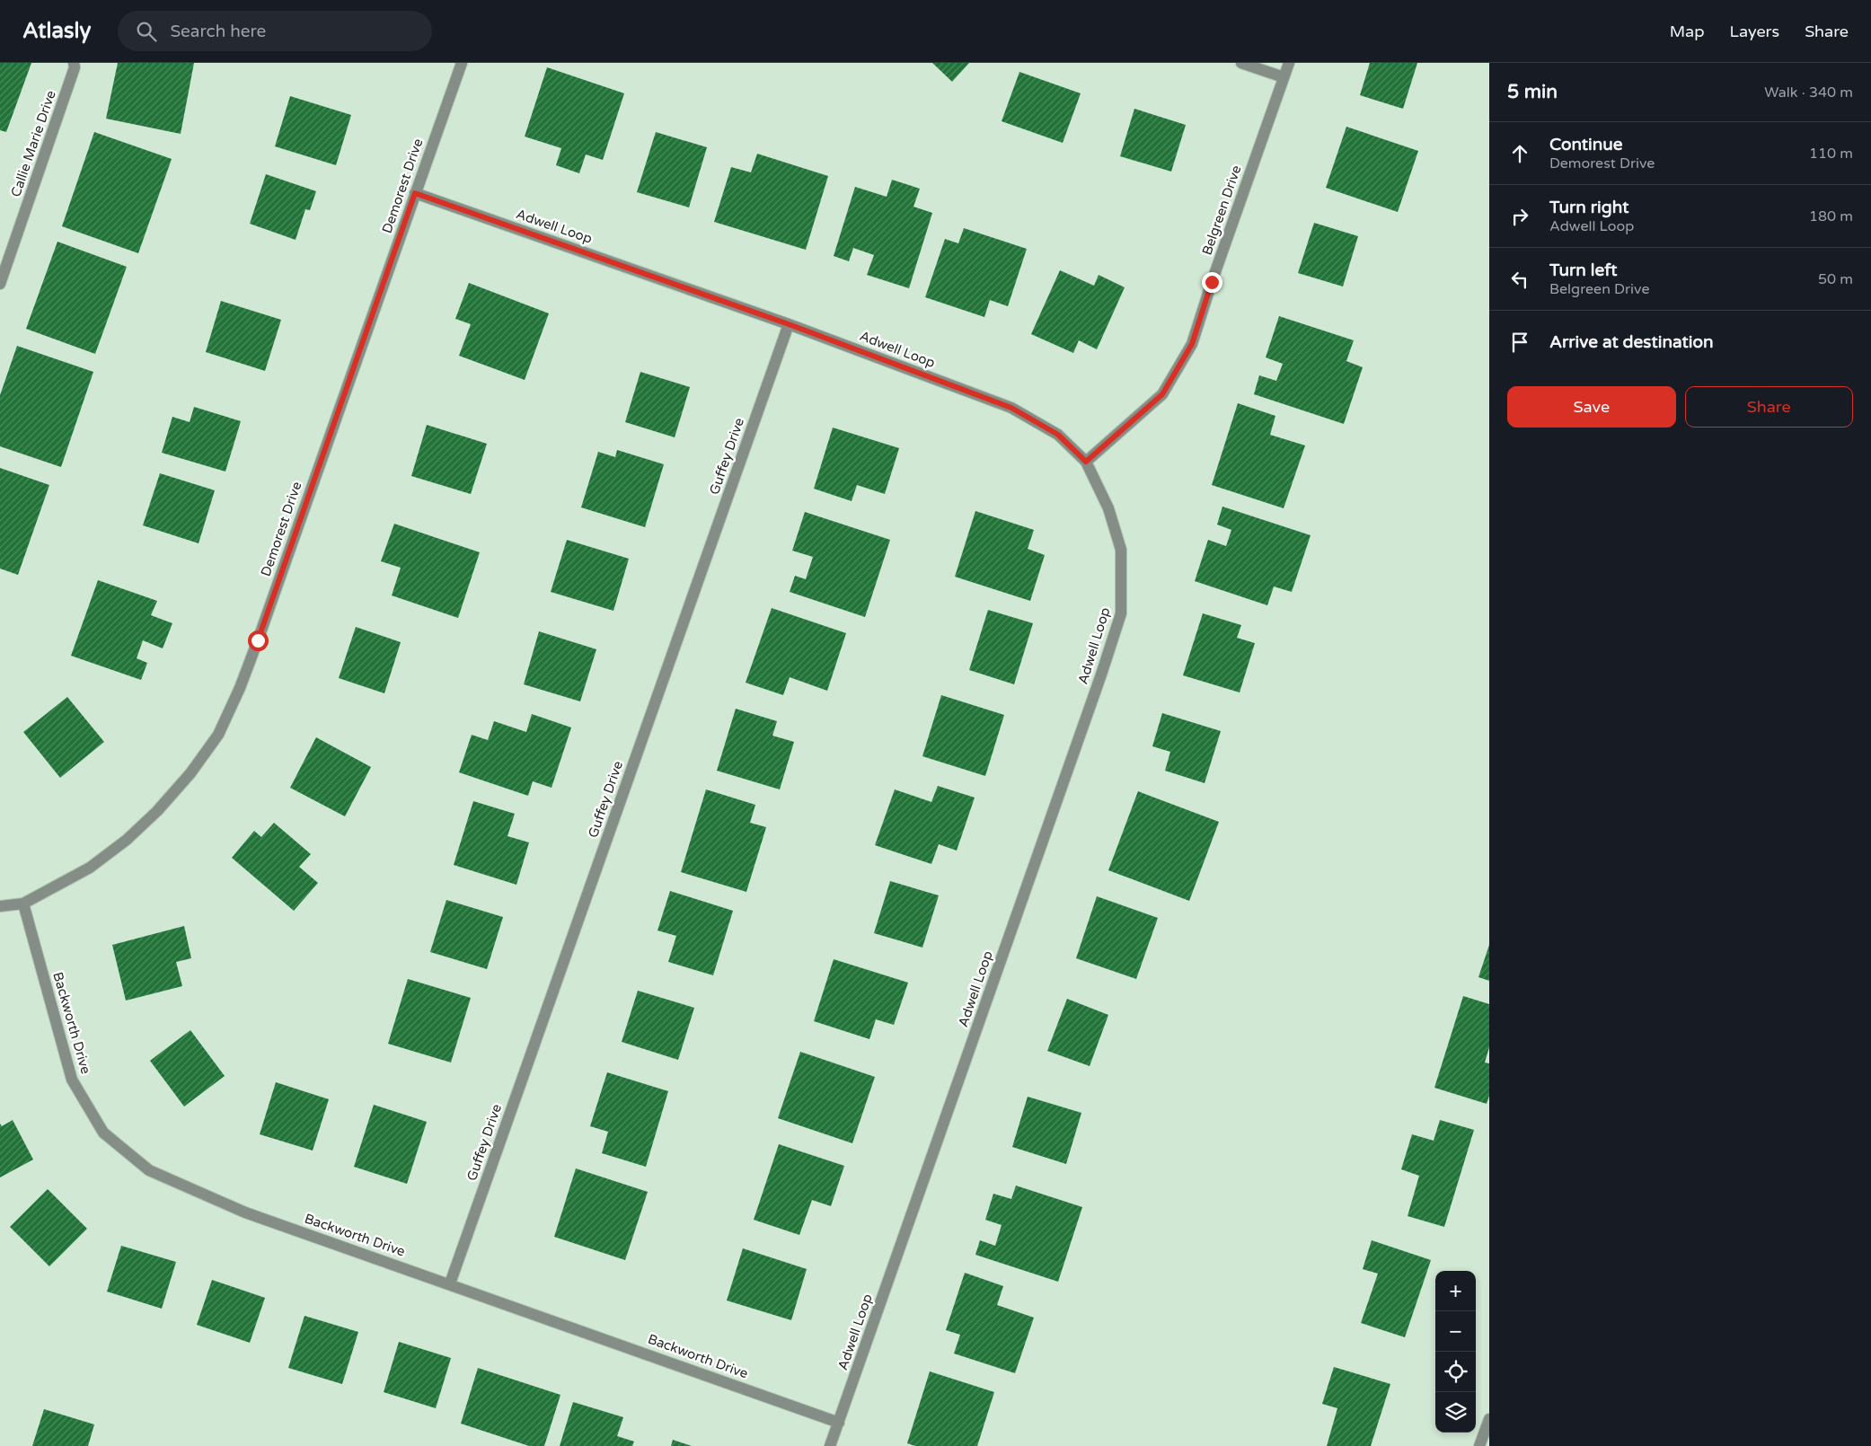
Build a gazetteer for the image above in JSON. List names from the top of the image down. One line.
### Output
{"streets":{"street":["Callie Marie Drive","Demorest Drive","Belgreen Drive","Adwell Loop","Guffey Drive","Backworth Drive"]},"crossings":[["Demorest Drive","Adwell Loop"],["Demorest Drive","Backworth Drive"],["Belgreen Drive","Adwell Loop"],["Adwell Loop","Guffey Drive"],["Adwell Loop","Backworth Drive"],["Guffey Drive","Backworth Drive"]],"page":{"header":"Atlasly","search":"Search here","nav":["Map","Layers","Share"],"heading":["5 min","Walk · 340 m"],"list":[["Continue","Demorest Drive","110 m"],["Turn right","Adwell Loop","180 m"],["Turn left","Belgreen Drive","50 m"],"Arrive at destination"],"buttons":["Save","Share"],"map_buttons":["+","−"]}}
